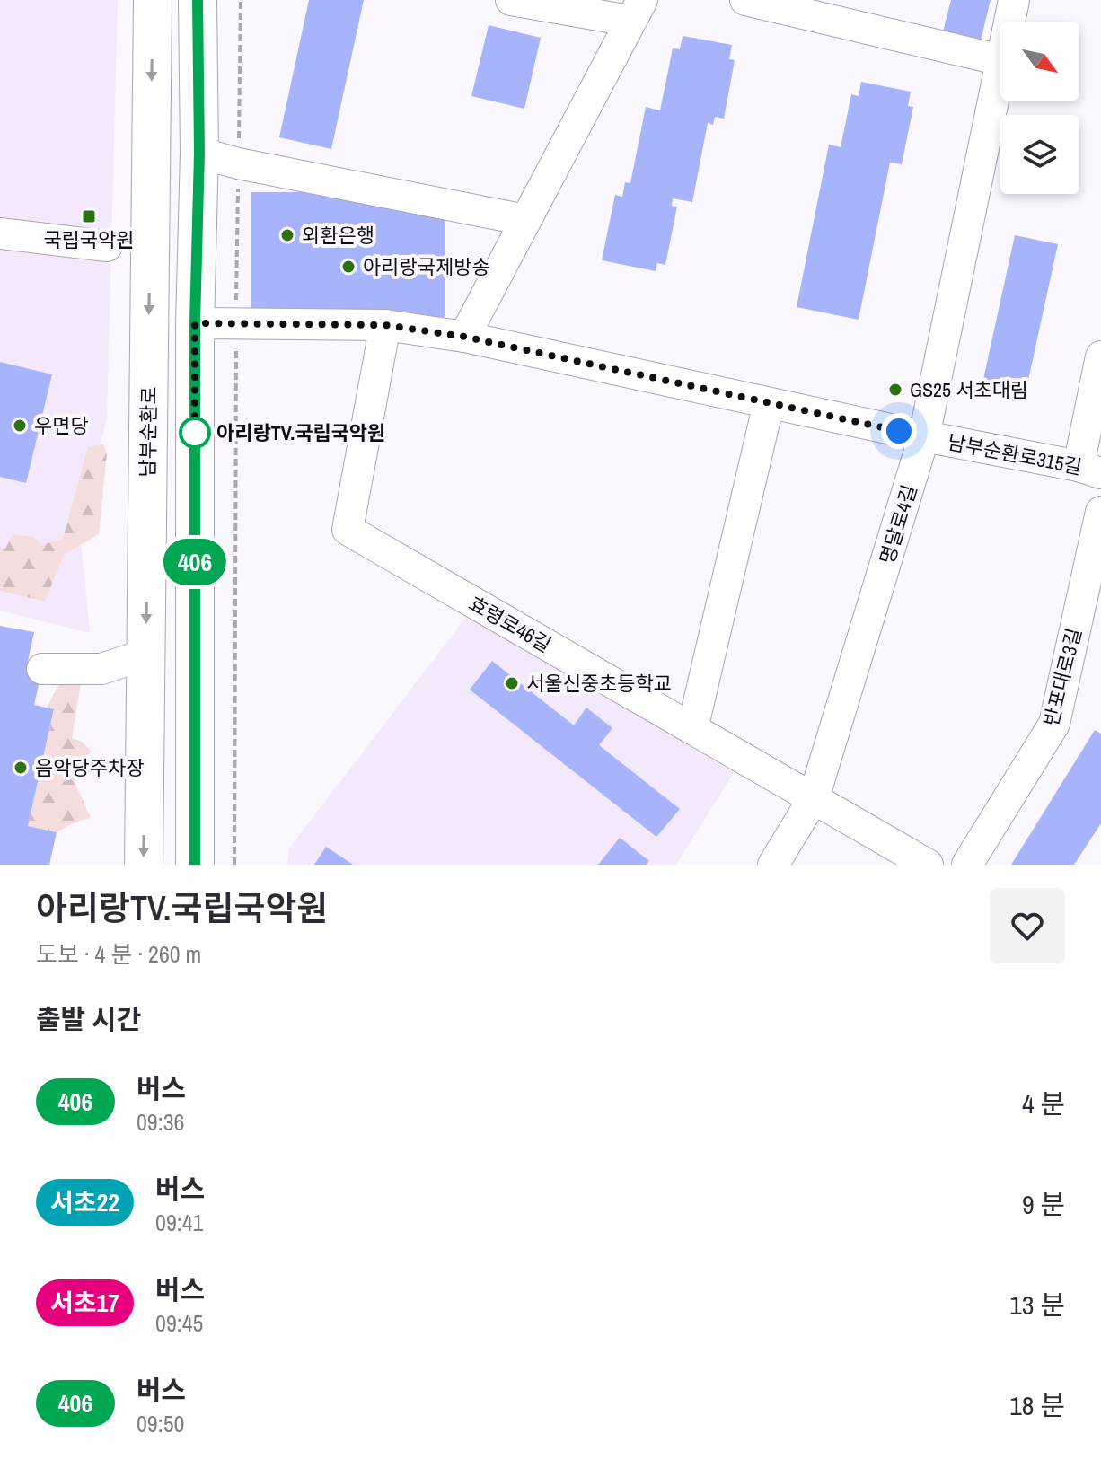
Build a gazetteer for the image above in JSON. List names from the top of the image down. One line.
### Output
{"streets":{"main road":["남부순환로"],"street":["남부순환로315길","명달로4길","효령로46길","반포대로3길"]},"crossings":[["남부순환로315길","명달로4길"],["남부순환로315길","효령로46길"],["명달로4길","효령로46길"]],"places":{"transit":["국립국악원"],"other":["외환은행","아리랑국제방송","GS25 서초대림","우면당","아리랑TV.국립국악원","서울신중초등학교","음악당주차장"]},"lines":["bus line 406"],"north":"bottom right","page":{"on_map":"406","heading":[["아리랑TV.국립국악원","도보 · 4 분 · 260 m"],"출발 시간"],"list":[{"mark":"406","name":"버스","note":"09:36","value":"4 분"},{"mark":"서초22","name":"버스","note":"09:41","value":"9 분"},{"mark":"서초17","name":"버스","note":"09:45","value":"13 분"},{"mark":"406","name":"버스","note":"09:50","value":"18 분"}]}}
